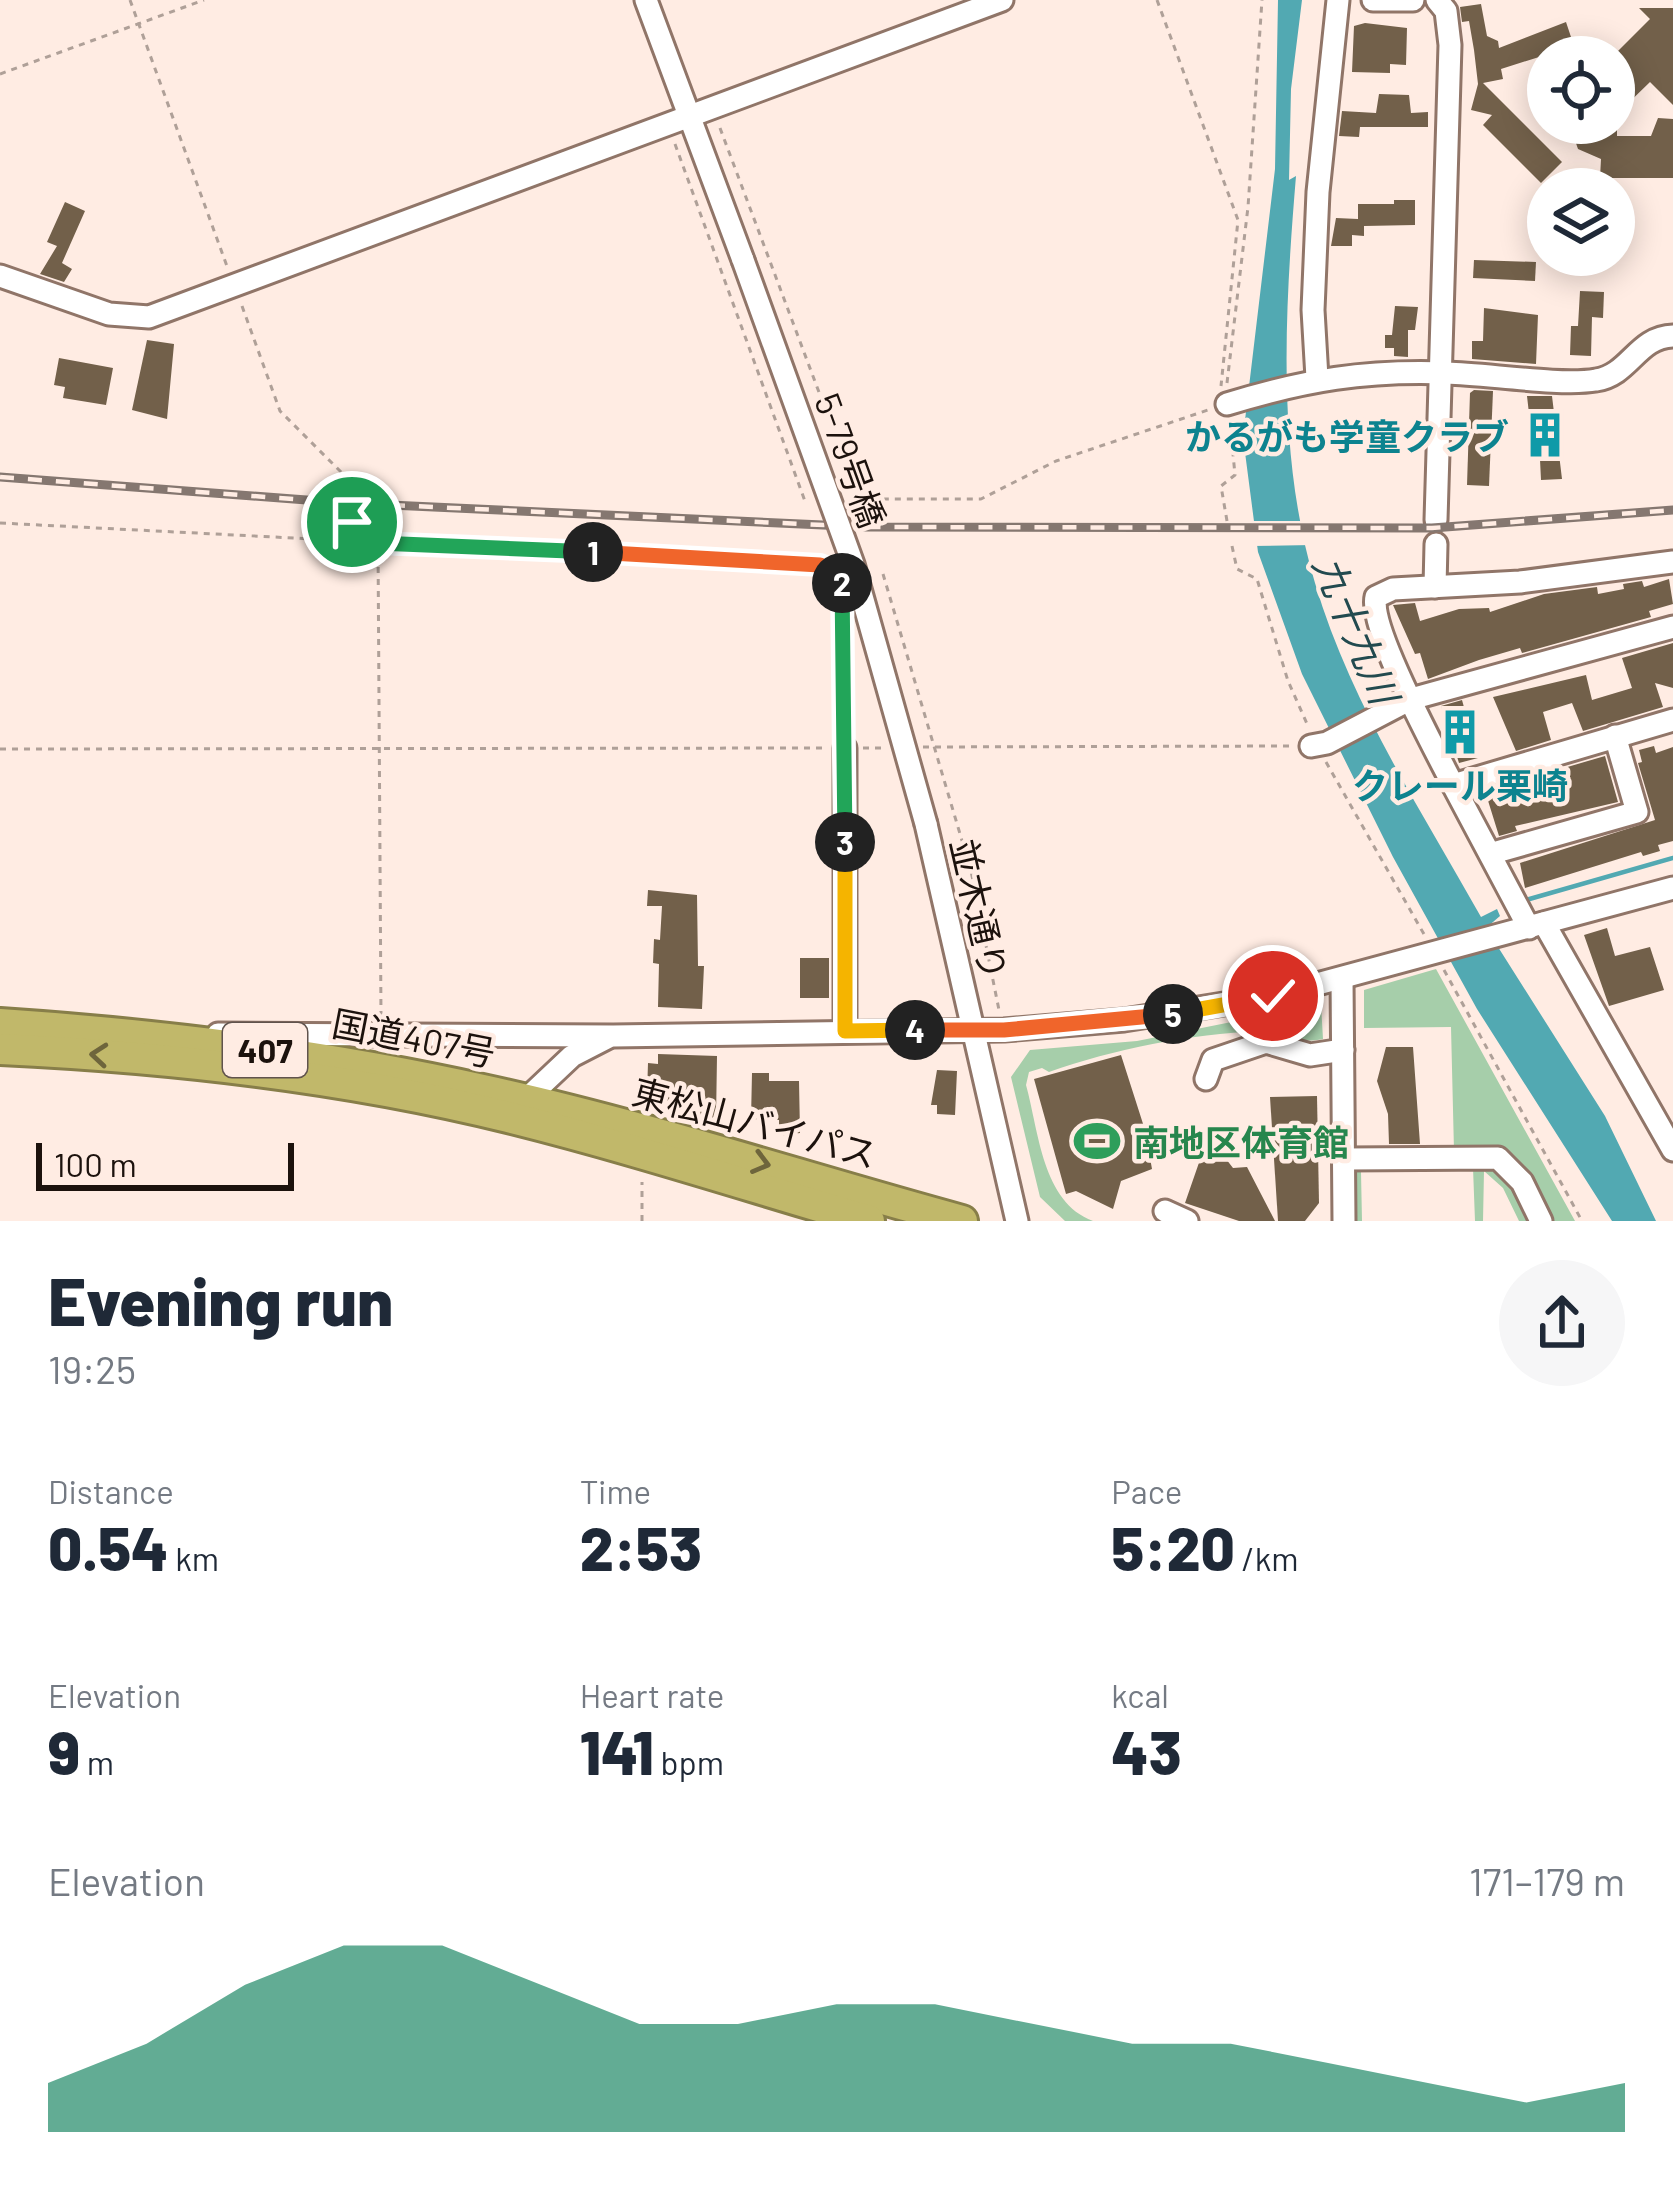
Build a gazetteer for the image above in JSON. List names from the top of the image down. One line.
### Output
{"streets":{"highway":["国道407号","407","東松山バイパス"],"street":["5-79号橋","並木通り"]},"crossings":[["5-79号橋","並木通り"],["国道407号","東松山バイパス"]],"water":["九十九川"],"places":{"building":["かるがも学童クラブ","クレール栗崎"],"sports":["南地区体育館"]},"scale_bar":"100 m","page":{"pins":["1","2","3","5","4"],"scale":"100 m","heading":["Evening run","19:25"],"stats":[["Distance","0.54 km"],["Time","2:53"],["Pace","5:20 /km"],["Elevation","9 m"],["Heart rate","141 bpm"],["kcal","43"]],"chart":["Elevation","171–179 m"]}}
